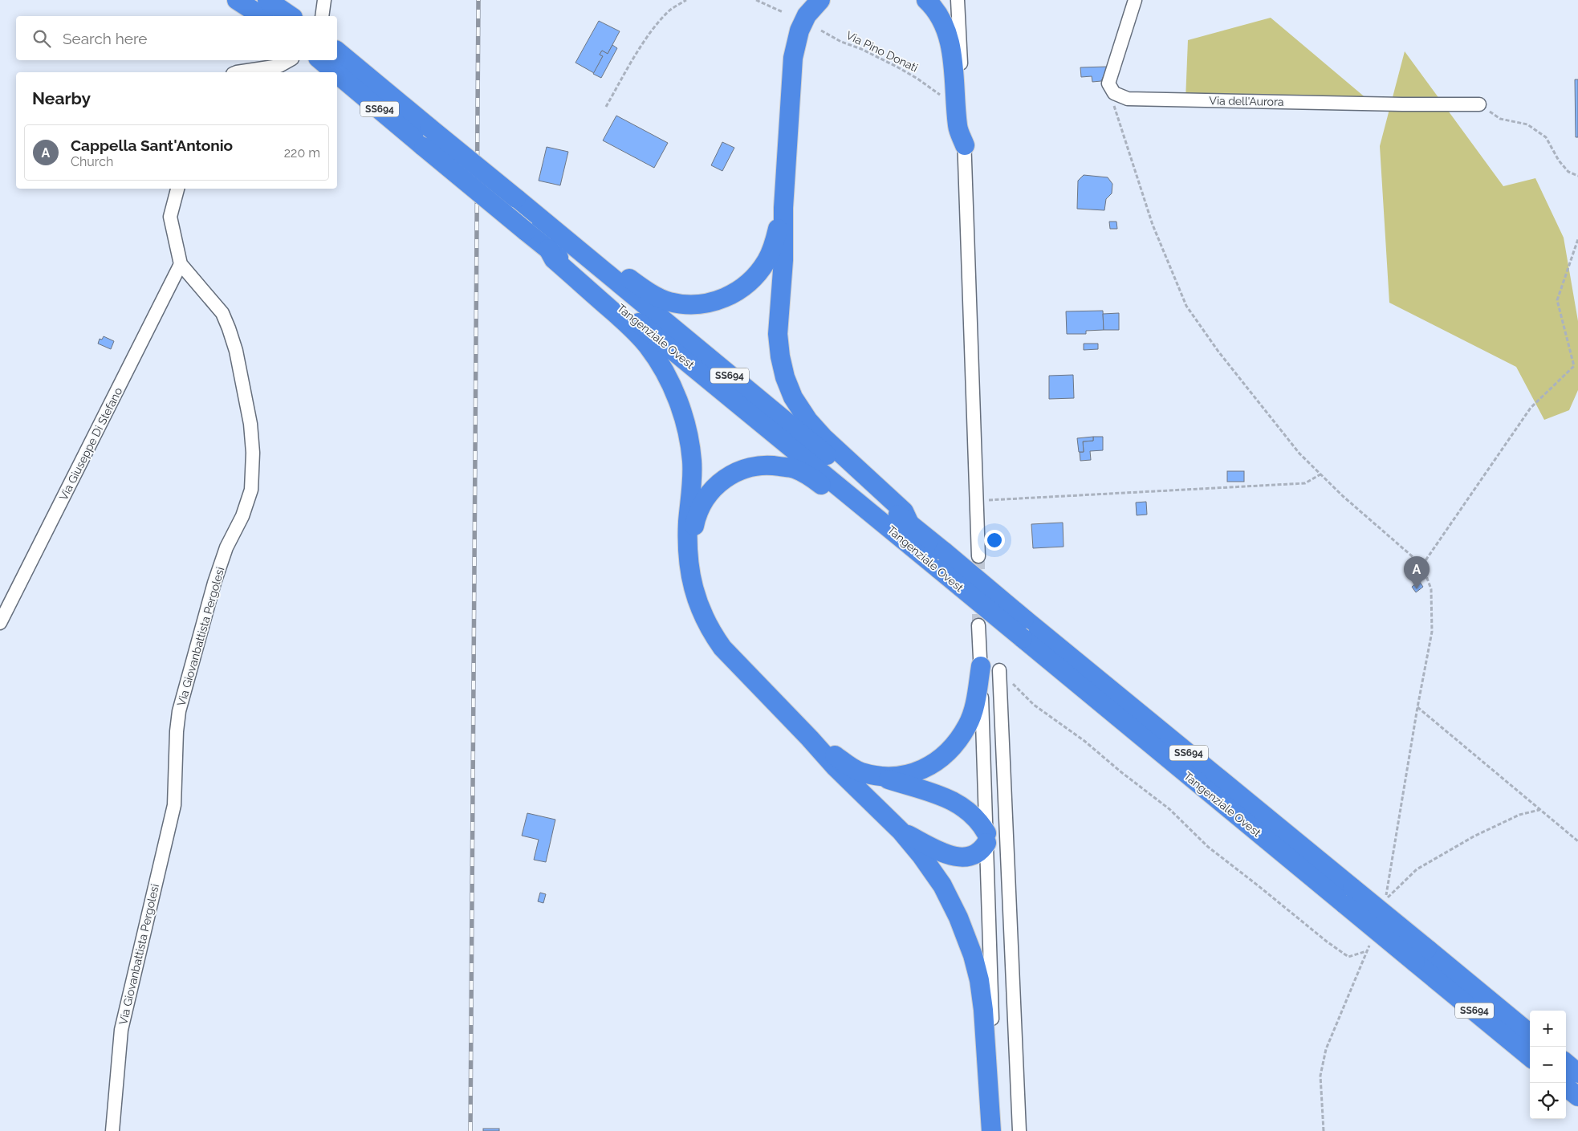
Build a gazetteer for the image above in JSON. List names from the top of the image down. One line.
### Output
{"streets":{"highway":["SS694","Tangenziale Ovest"],"street":["Via dell'Aurora","Via Giuseppe Di Stefano","Via Giovanbattista Pergolesi"],"path":["Via Pino Donati"]},"crossings":[["Via Giuseppe Di Stefano","Via Giovanbattista Pergolesi"]],"page":{"search":"Search here","heading":"Nearby","list":[{"mark":"A","name":"Cappella Sant'Antonio","note":"Church","value":"220 m"}],"pins":"A","map_buttons":["+","−"]}}
